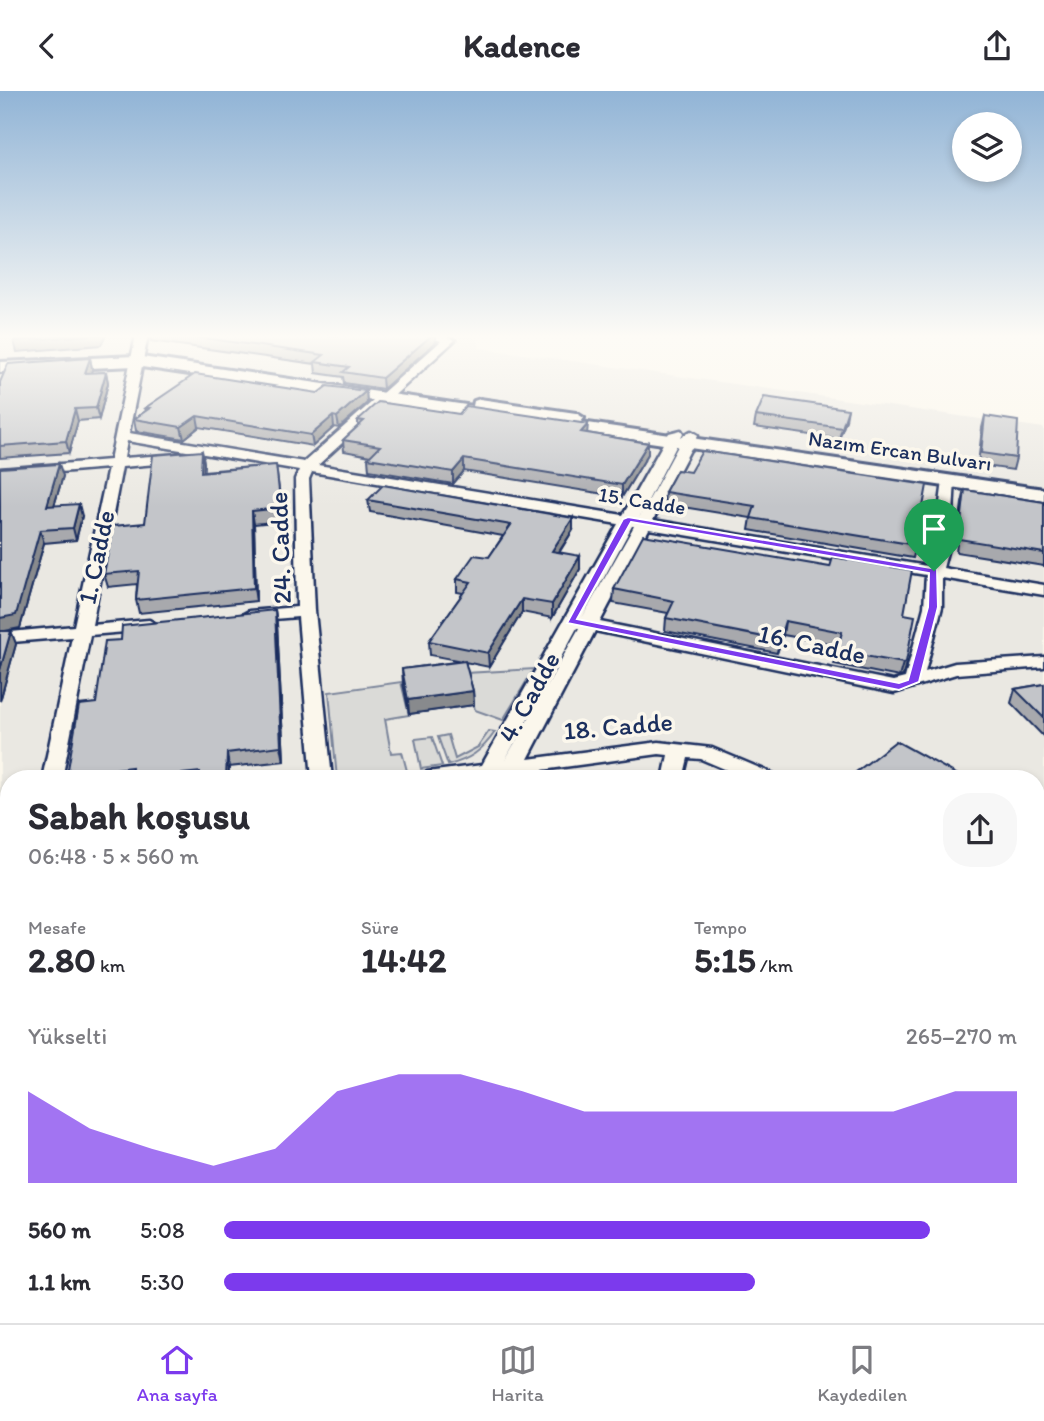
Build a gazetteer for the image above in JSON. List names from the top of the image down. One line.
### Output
{"streets":{"main road":["Nazım Ercan Bulvarı"],"street":["15. Cadde","24. Cadde","1. Cadde","16. Cadde","4. Cadde","18. Cadde"]},"crossings":[["Nazım Ercan Bulvarı","24. Cadde"],["Nazım Ercan Bulvarı","4. Cadde"],["15. Cadde","24. Cadde"],["15. Cadde","1. Cadde"],["15. Cadde","4. Cadde"],["16. Cadde","4. Cadde"]],"page":{"header":"Kadence","heading":["Sabah koşusu","06:48 · 5 × 560 m"],"stats":[["Mesafe","2.80 km"],["Süre","14:42"],["Tempo","5:15 /km"]],"chart":["Yükselti","265–270 m"],"list":[{"name":"560 m","note":"5:08"},{"name":"1.1 km","note":"5:30"}],"tabs":["Ana sayfa","Harita","Kaydedilen"]}}
